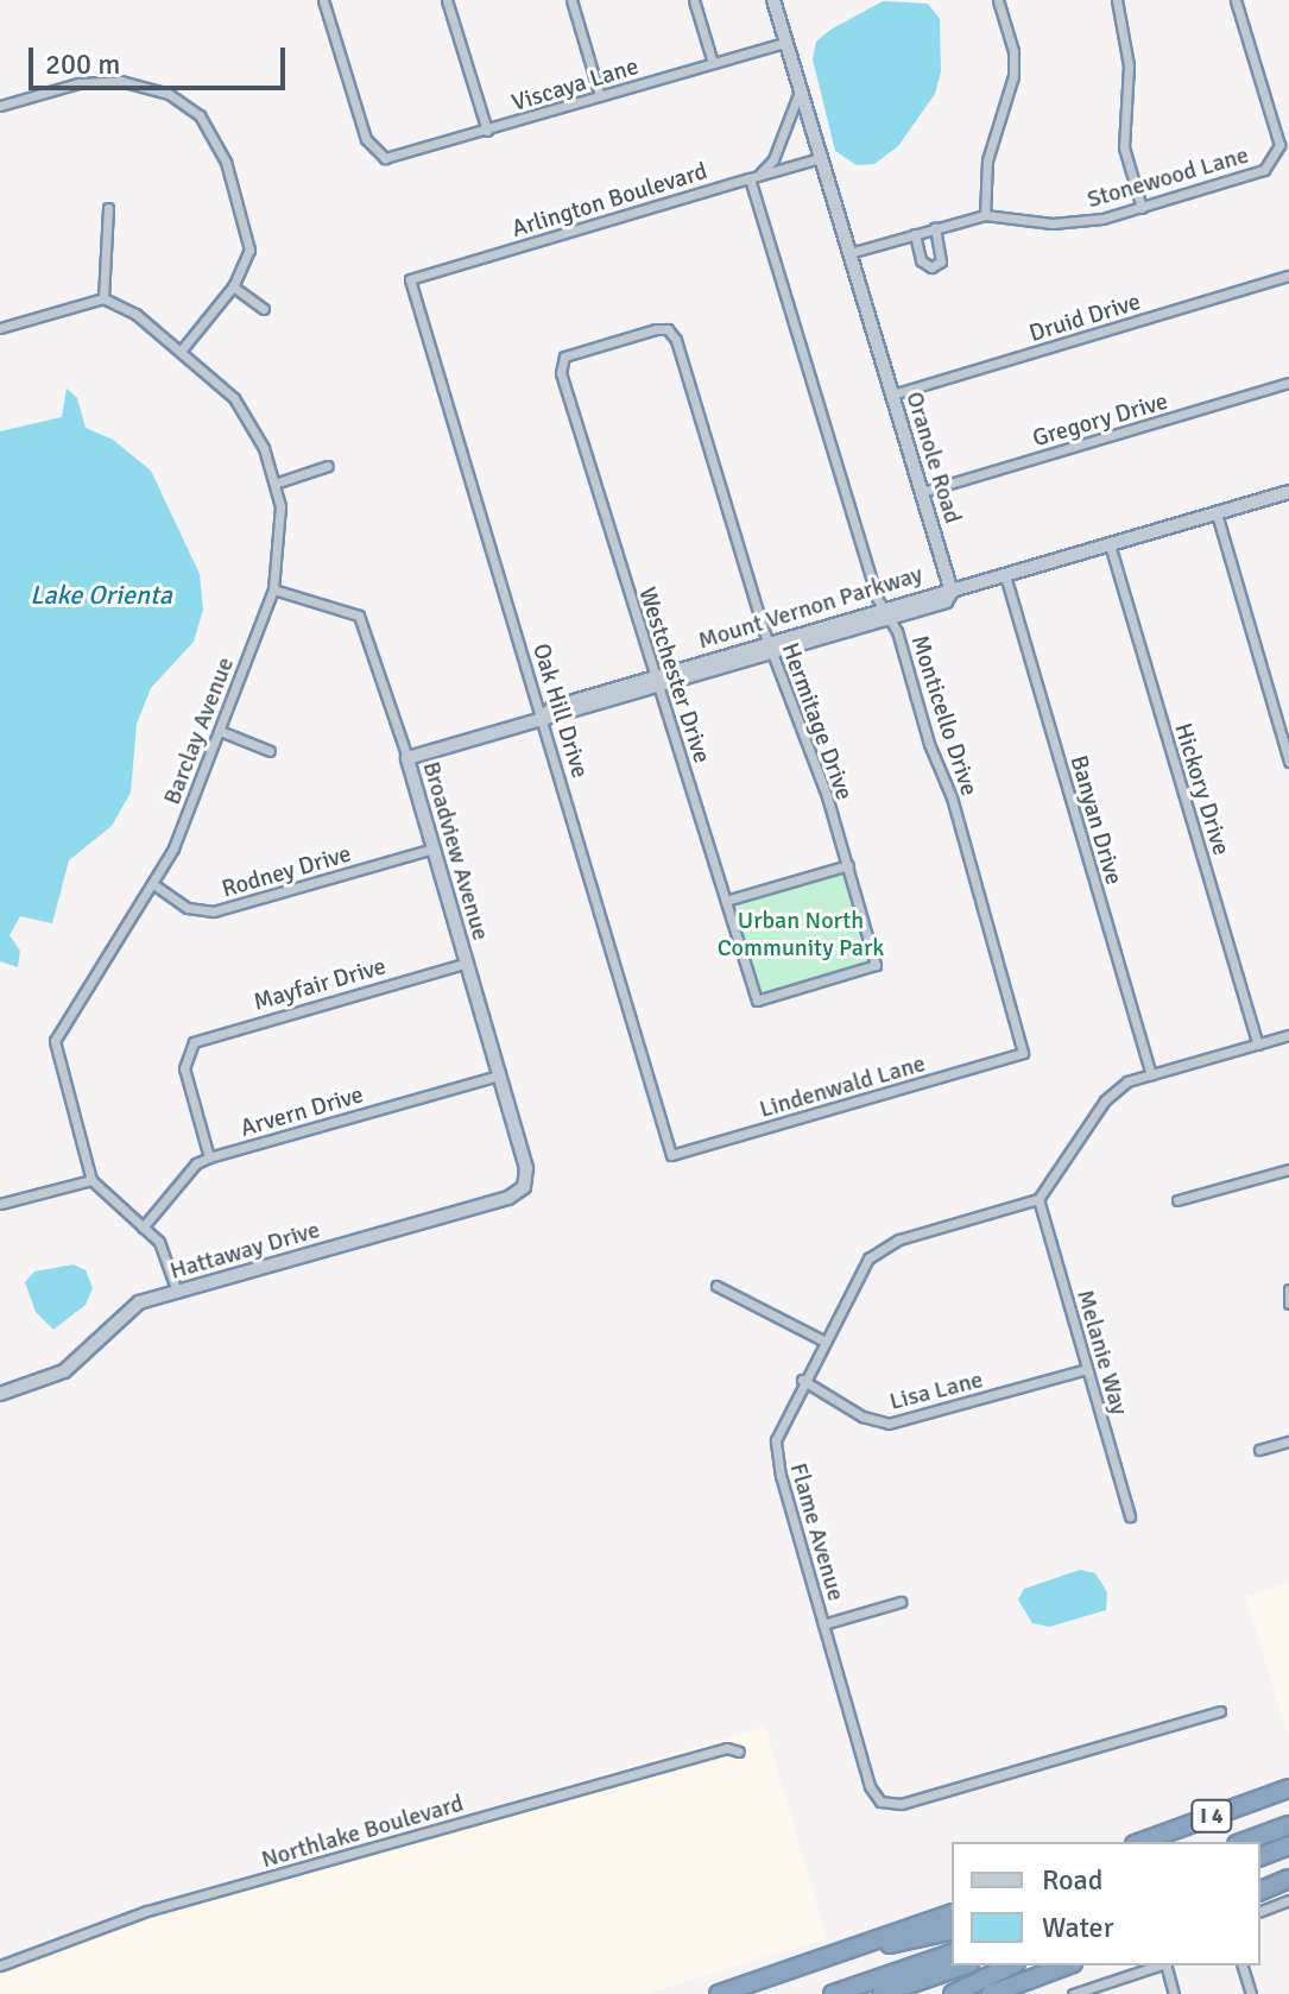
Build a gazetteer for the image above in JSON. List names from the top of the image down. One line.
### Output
{"streets":{"highway":["I 4"],"street":["Viscaya Lane","Stonewood Lane","Arlington Boulevard","Druid Drive","Gregory Drive","Oranole Road","Mount Vernon Parkway","Westchester Drive","Oak Hill Drive","Monticello Drive","Hermitage Drive","Barclay Avenue","Hickory Drive","Banyan Drive","Broadview Avenue","Rodney Drive","Mayfair Drive","Lindenwald Lane","Arvern Drive","Hattaway Drive","Melanie Way","Lisa Lane","Flame Avenue","Northlake Boulevard"]},"crossings":[["Viscaya Lane","Oranole Road"],["Stonewood Lane","Oranole Road"],["Arlington Boulevard","Oranole Road"],["Arlington Boulevard","Oak Hill Drive"],["Arlington Boulevard","Monticello Drive"],["Druid Drive","Oranole Road"],["Gregory Drive","Oranole Road"],["Oranole Road","Mount Vernon Parkway"],["Mount Vernon Parkway","Westchester Drive"],["Mount Vernon Parkway","Oak Hill Drive"],["Mount Vernon Parkway","Monticello Drive"],["Mount Vernon Parkway","Hermitage Drive"],["Mount Vernon Parkway","Broadview Avenue"],["Westchester Drive","Hermitage Drive"],["Oak Hill Drive","Lindenwald Lane"],["Monticello Drive","Lindenwald Lane"],["Barclay Avenue","Broadview Avenue"],["Barclay Avenue","Rodney Drive"],["Broadview Avenue","Rodney Drive"],["Broadview Avenue","Mayfair Drive"],["Broadview Avenue","Arvern Drive"],["Broadview Avenue","Hattaway Drive"],["Mayfair Drive","Arvern Drive"],["Melanie Way","Lisa Lane"],["Melanie Way","Flame Avenue"],["Lisa Lane","Flame Avenue"]],"water":["Lake Orienta"],"parks":["Urban North Community Park"],"legend":["Road","Water"],"scale_bar":"200 m"}
